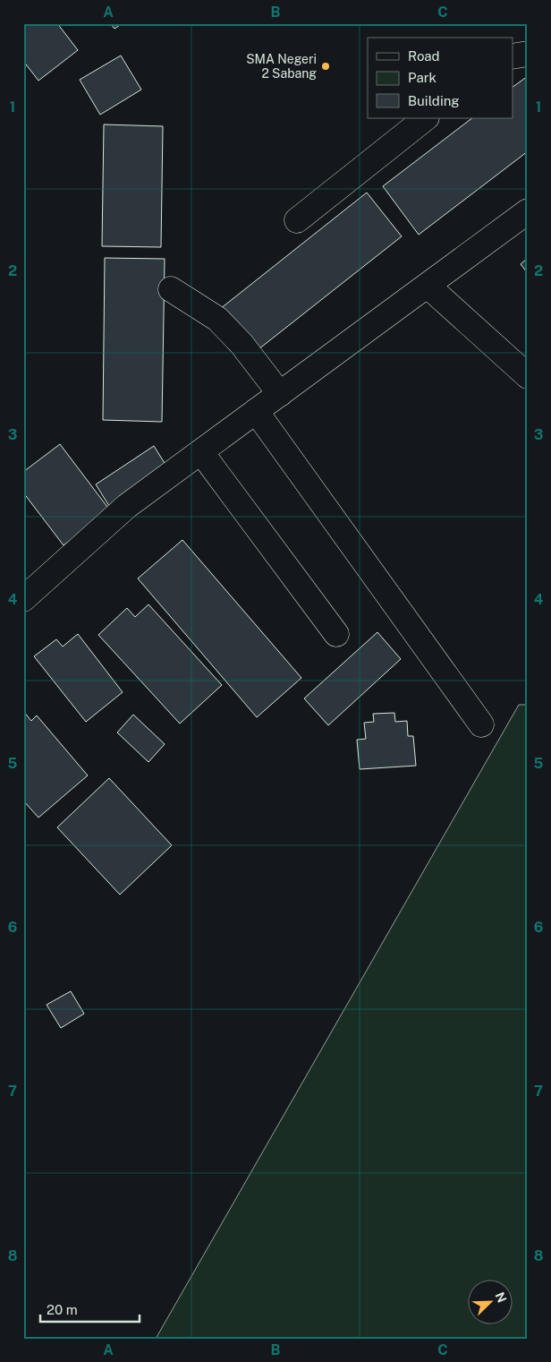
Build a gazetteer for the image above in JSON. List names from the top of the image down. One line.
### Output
{"places":["SMA Negeri 2 Sabang"],"legend":["Road","Park","Building"],"scale_bar":"20 m","north":"top right","grid":{"columns":["A","B","C"],"rows":["1","2","3","4","5","6","7","8"]}}
